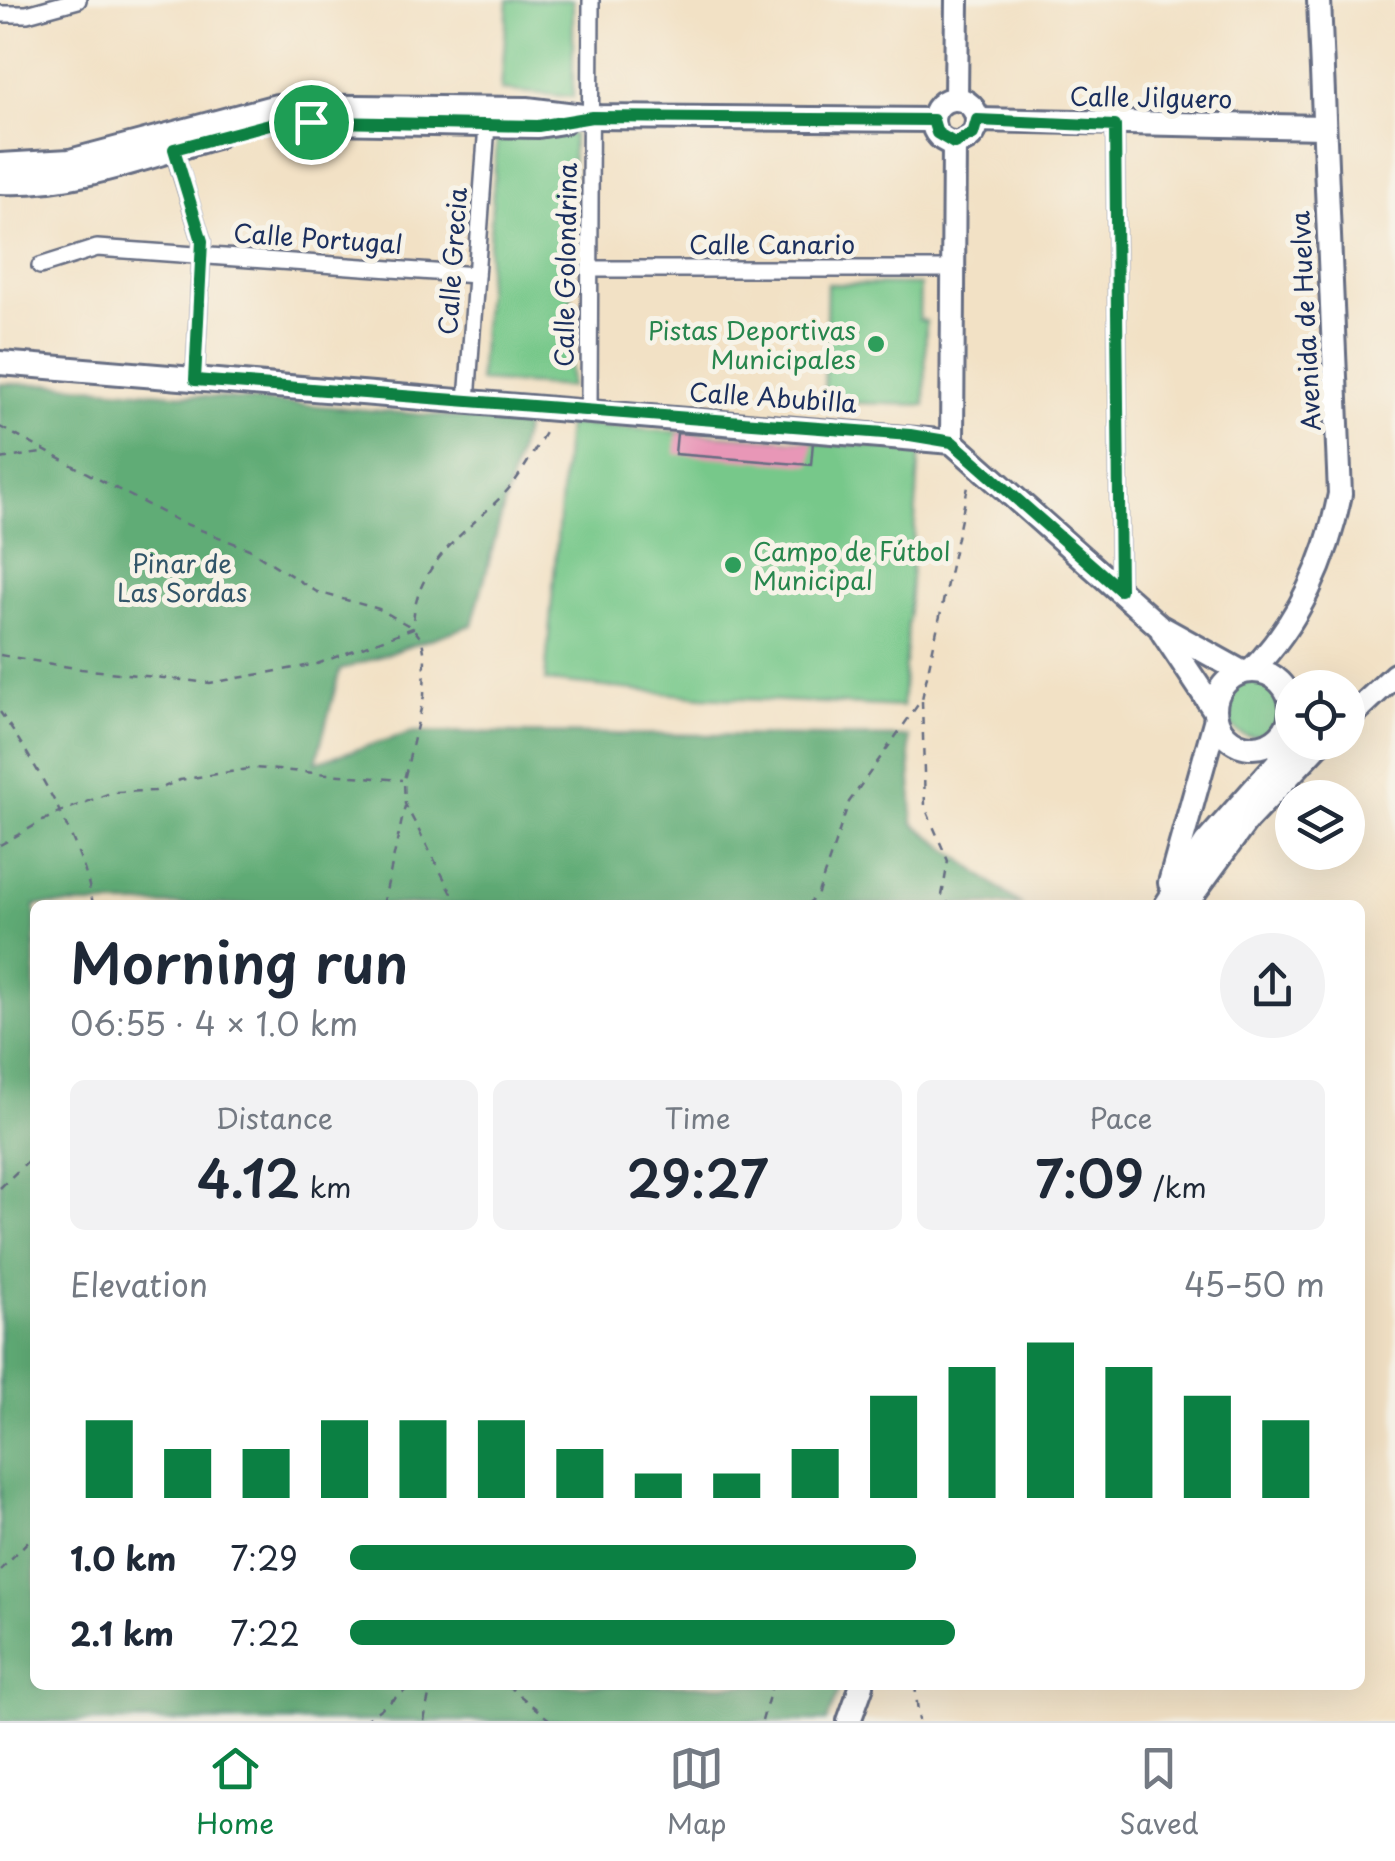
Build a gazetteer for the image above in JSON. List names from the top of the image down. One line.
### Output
{"streets":{"street":["Calle Jilguero","Calle Portugal","Calle Canario","Calle Grecia","Calle Golondrina","Avenida de Huelva","Calle Abubilla"]},"crossings":[["Calle Jilguero","Avenida de Huelva"],["Calle Portugal","Calle Grecia"],["Calle Canario","Calle Golondrina"],["Calle Grecia","Calle Abubilla"],["Calle Golondrina","Calle Abubilla"]],"parks":["Pinar de Las Sordas"],"places":["Pistas Deportivas Municipales","Campo de Fútbol Municipal"],"page":{"heading":["Morning run","06:55 · 4 × 1.0 km"],"stats":[["Distance","4.12 km"],["Time","29:27"],["Pace","7:09 /km"]],"chart":["Elevation","45–50 m"],"list":[{"name":"1.0 km","note":"7:29"},{"name":"2.1 km","note":"7:22"}],"tabs":["Home","Map","Saved"]}}
